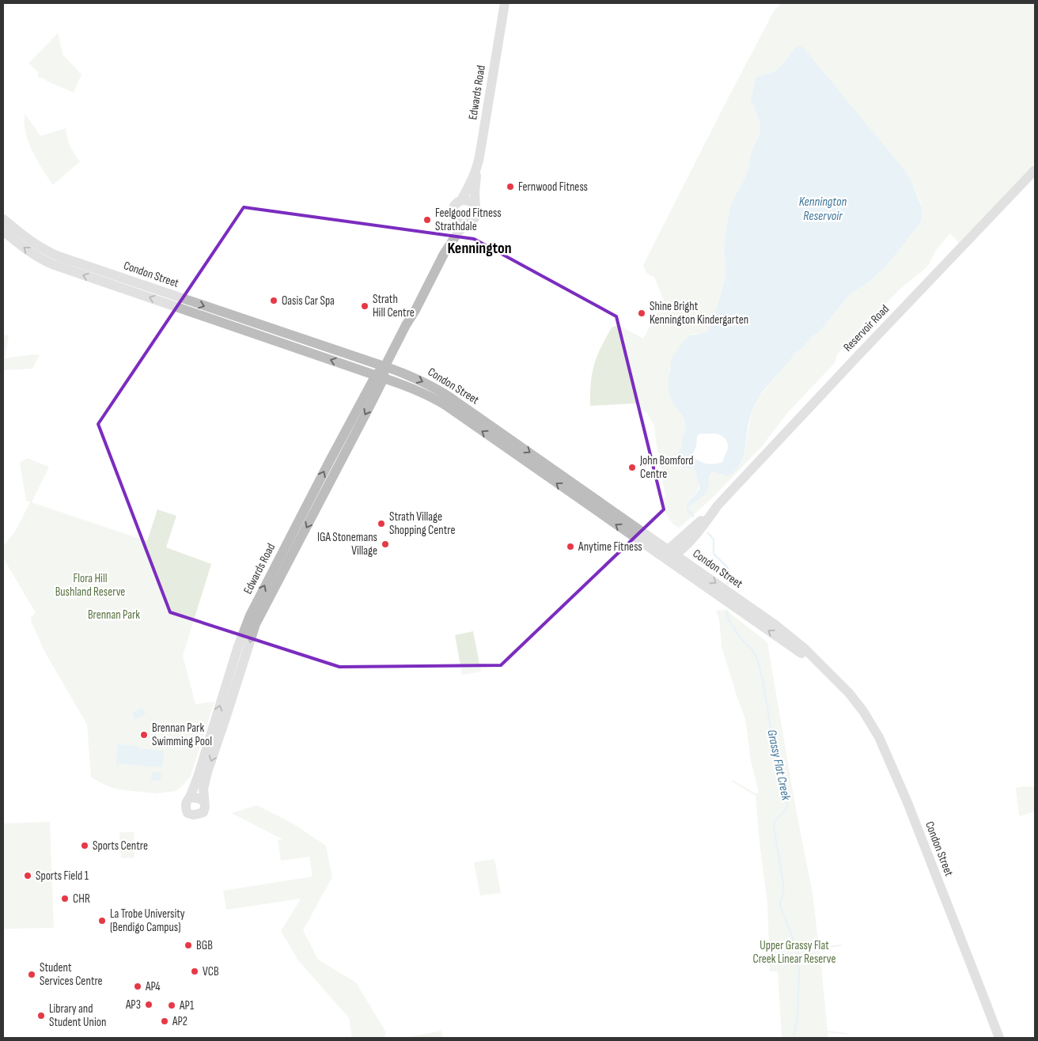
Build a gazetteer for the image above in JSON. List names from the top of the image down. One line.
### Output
{"streets":{"main road":["Edwards Road","Condon Street","Reservoir Road"]},"crossings":[["Edwards Road","Condon Street"],["Condon Street","Reservoir Road"]],"districts":["Kennington"],"water":["Kennington Reservoir","Grassy Flat Creek"],"parks":["Flora Hill Bushland Reserve","Brennan Park","Upper Grassy Flat Creek Linear Reserve"],"places":["Fernwood Fitness","Feelgood Fitness Strathdale","Oasis Car Spa","Strath Hill Centre","Shine Bright Kennington Kindergarten","John Bomford Centre","Strath Village Shopping Centre","IGA Stonemans Village","Anytime Fitness","Brennan Park Swimming Pool","Sports Centre","Sports Field 1","CHR","La Trobe University (Bendigo Campus)","BGB","VCB","Student Services Centre","AP4","AP3","AP1","Library and Student Union","AP2"]}
